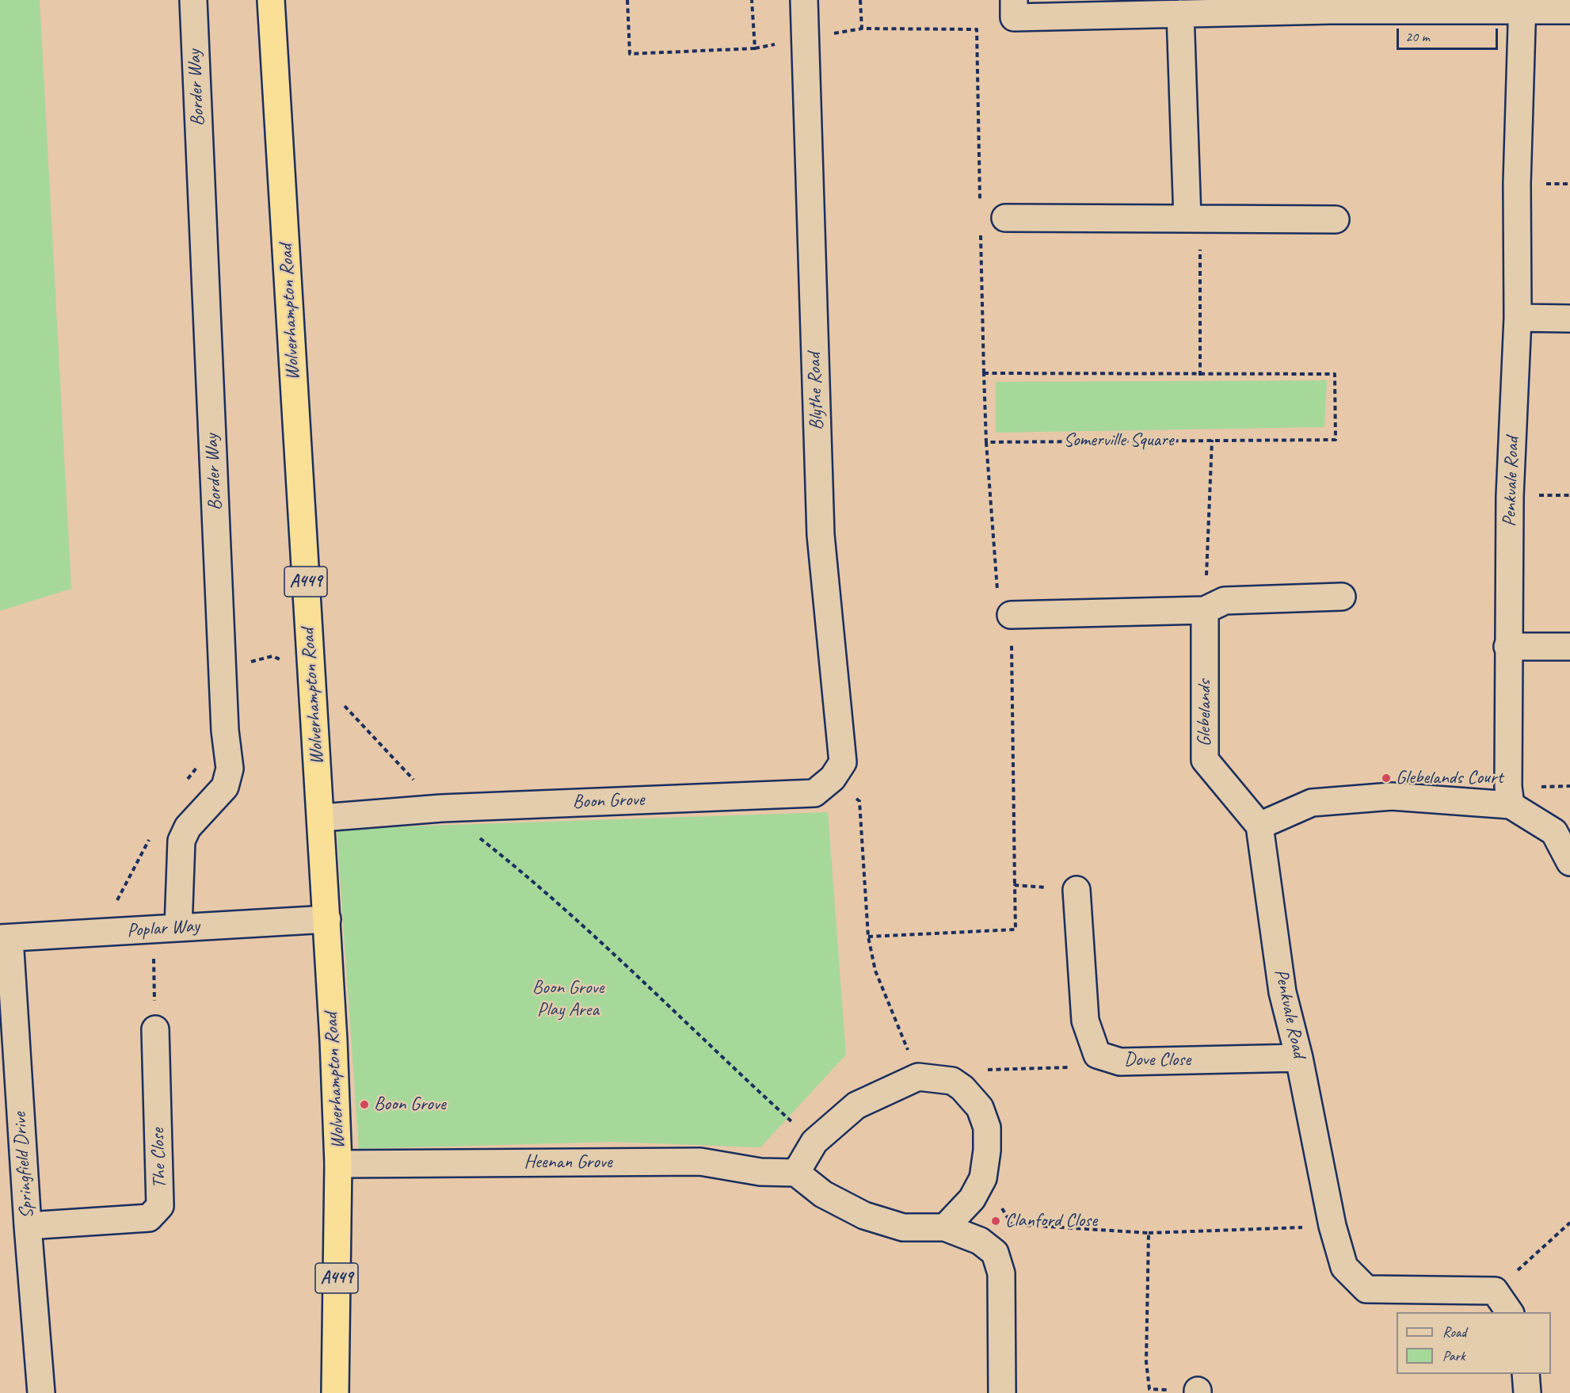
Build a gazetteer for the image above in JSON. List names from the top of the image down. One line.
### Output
{"streets":{"highway":["Wolverhampton Road","A449"],"street":["Border Way","Blythe Road","Penkvale Road","Glebelands","Boon Grove","Poplar Way","Dove Close","The Close","Heenan Grove","Springfield Drive"],"path":["Somerville Square"]},"crossings":[["Border Way","Poplar Way"],["Wolverhampton Road","Boon Grove"],["Wolverhampton Road","Poplar Way"],["Wolverhampton Road","Heenan Grove"],["Blythe Road","Boon Grove"],["Penkvale Road","Glebelands"],["Penkvale Road","Dove Close"],["Poplar Way","Springfield Drive"],["The Close","Springfield Drive"]],"parks":["Boon Grove Play Area"],"places":["Glebelands Court","Boon Grove","Clanford Close"],"legend":["Road","Park"],"scale_bar":"20 m"}
